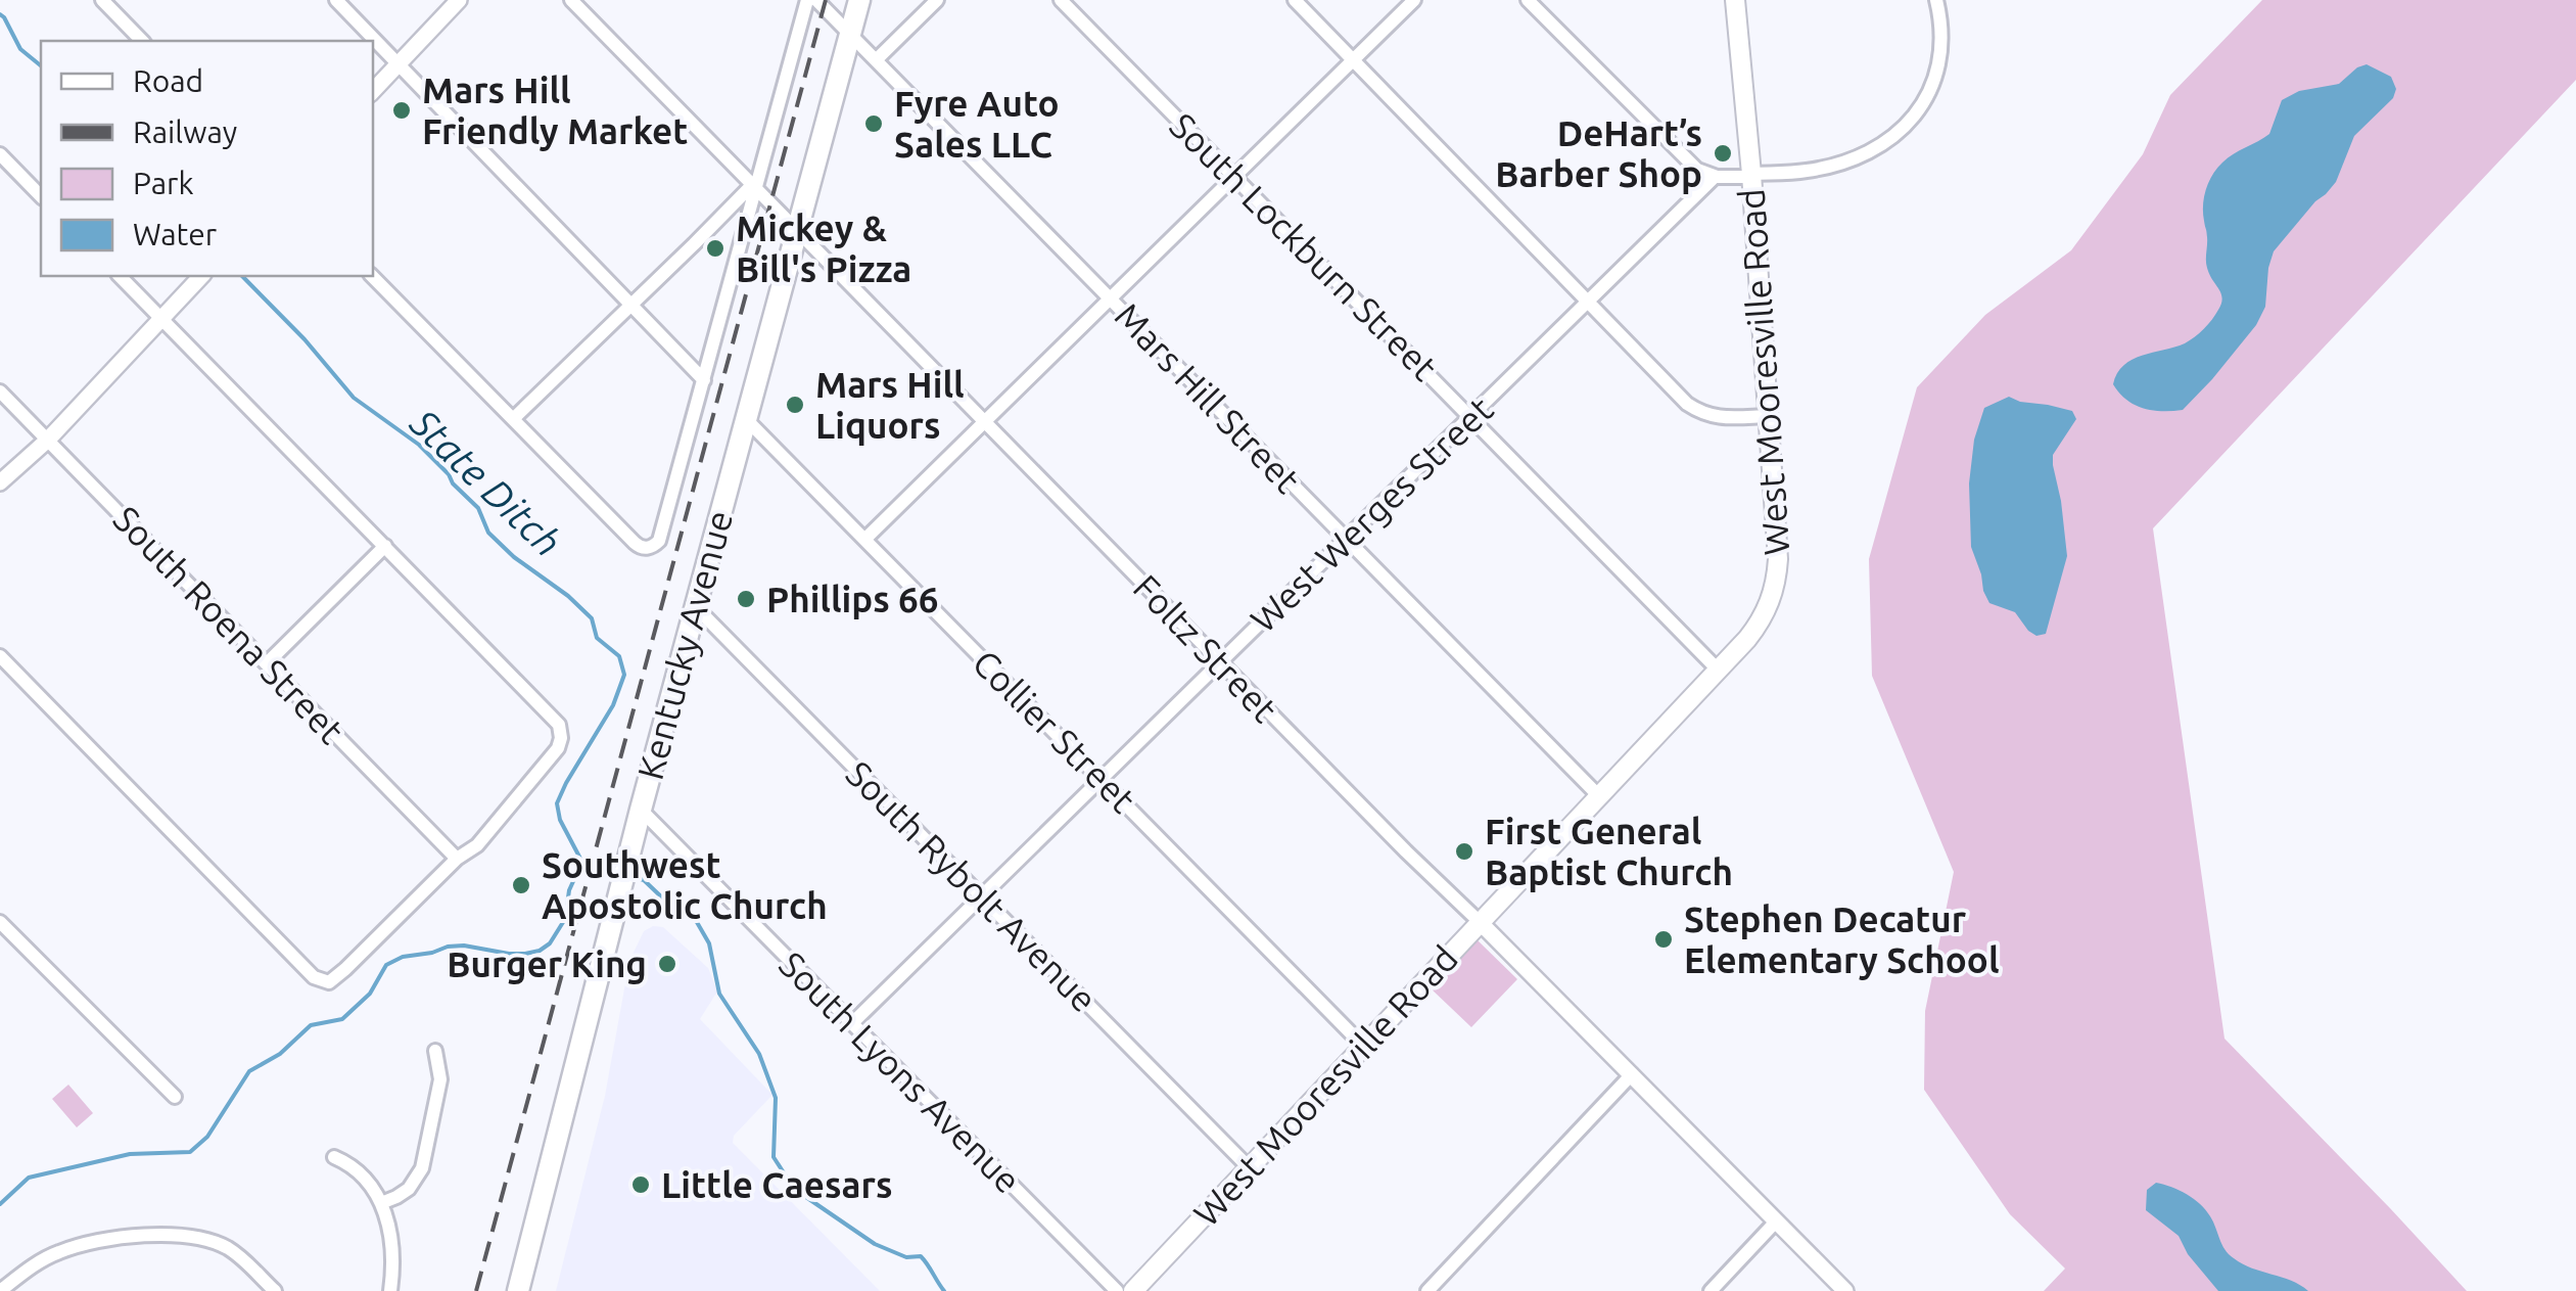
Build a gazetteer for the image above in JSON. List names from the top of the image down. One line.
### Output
{"streets":{"main road":["West Mooresville Road","Kentucky Avenue"],"street":["South Lockburn Street","Mars Hill Street","West Werges Street","South Roena Street","Foltz Street","Collier Street","South Rybolt Avenue","South Lyons Avenue"]},"crossings":[["South Lockburn Street","West Mooresville Road"],["South Lockburn Street","West Werges Street"],["West Mooresville Road","Mars Hill Street"],["West Mooresville Road","Foltz Street"],["West Mooresville Road","Collier Street"],["West Mooresville Road","South Rybolt Avenue"],["Mars Hill Street","West Werges Street"],["Mars Hill Street","Kentucky Avenue"],["West Werges Street","Foltz Street"],["West Werges Street","Collier Street"],["West Werges Street","South Rybolt Avenue"],["West Werges Street","South Lyons Avenue"],["Kentucky Avenue","Foltz Street"],["Kentucky Avenue","Collier Street"],["Kentucky Avenue","South Rybolt Avenue"],["Kentucky Avenue","South Lyons Avenue"]],"water":["State Ditch"],"places":["Mars Hill Friendly Market","Fyre Auto Sales LLC","DeHart’s Barber Shop","Mickey & Bill's Pizza","Mars Hill Liquors","Phillips 66","First General Baptist Church","Southwest Apostolic Church","Stephen Decatur Elementary School","Burger King","Little Caesars"],"legend":["Road","Railway","Park","Water"]}
